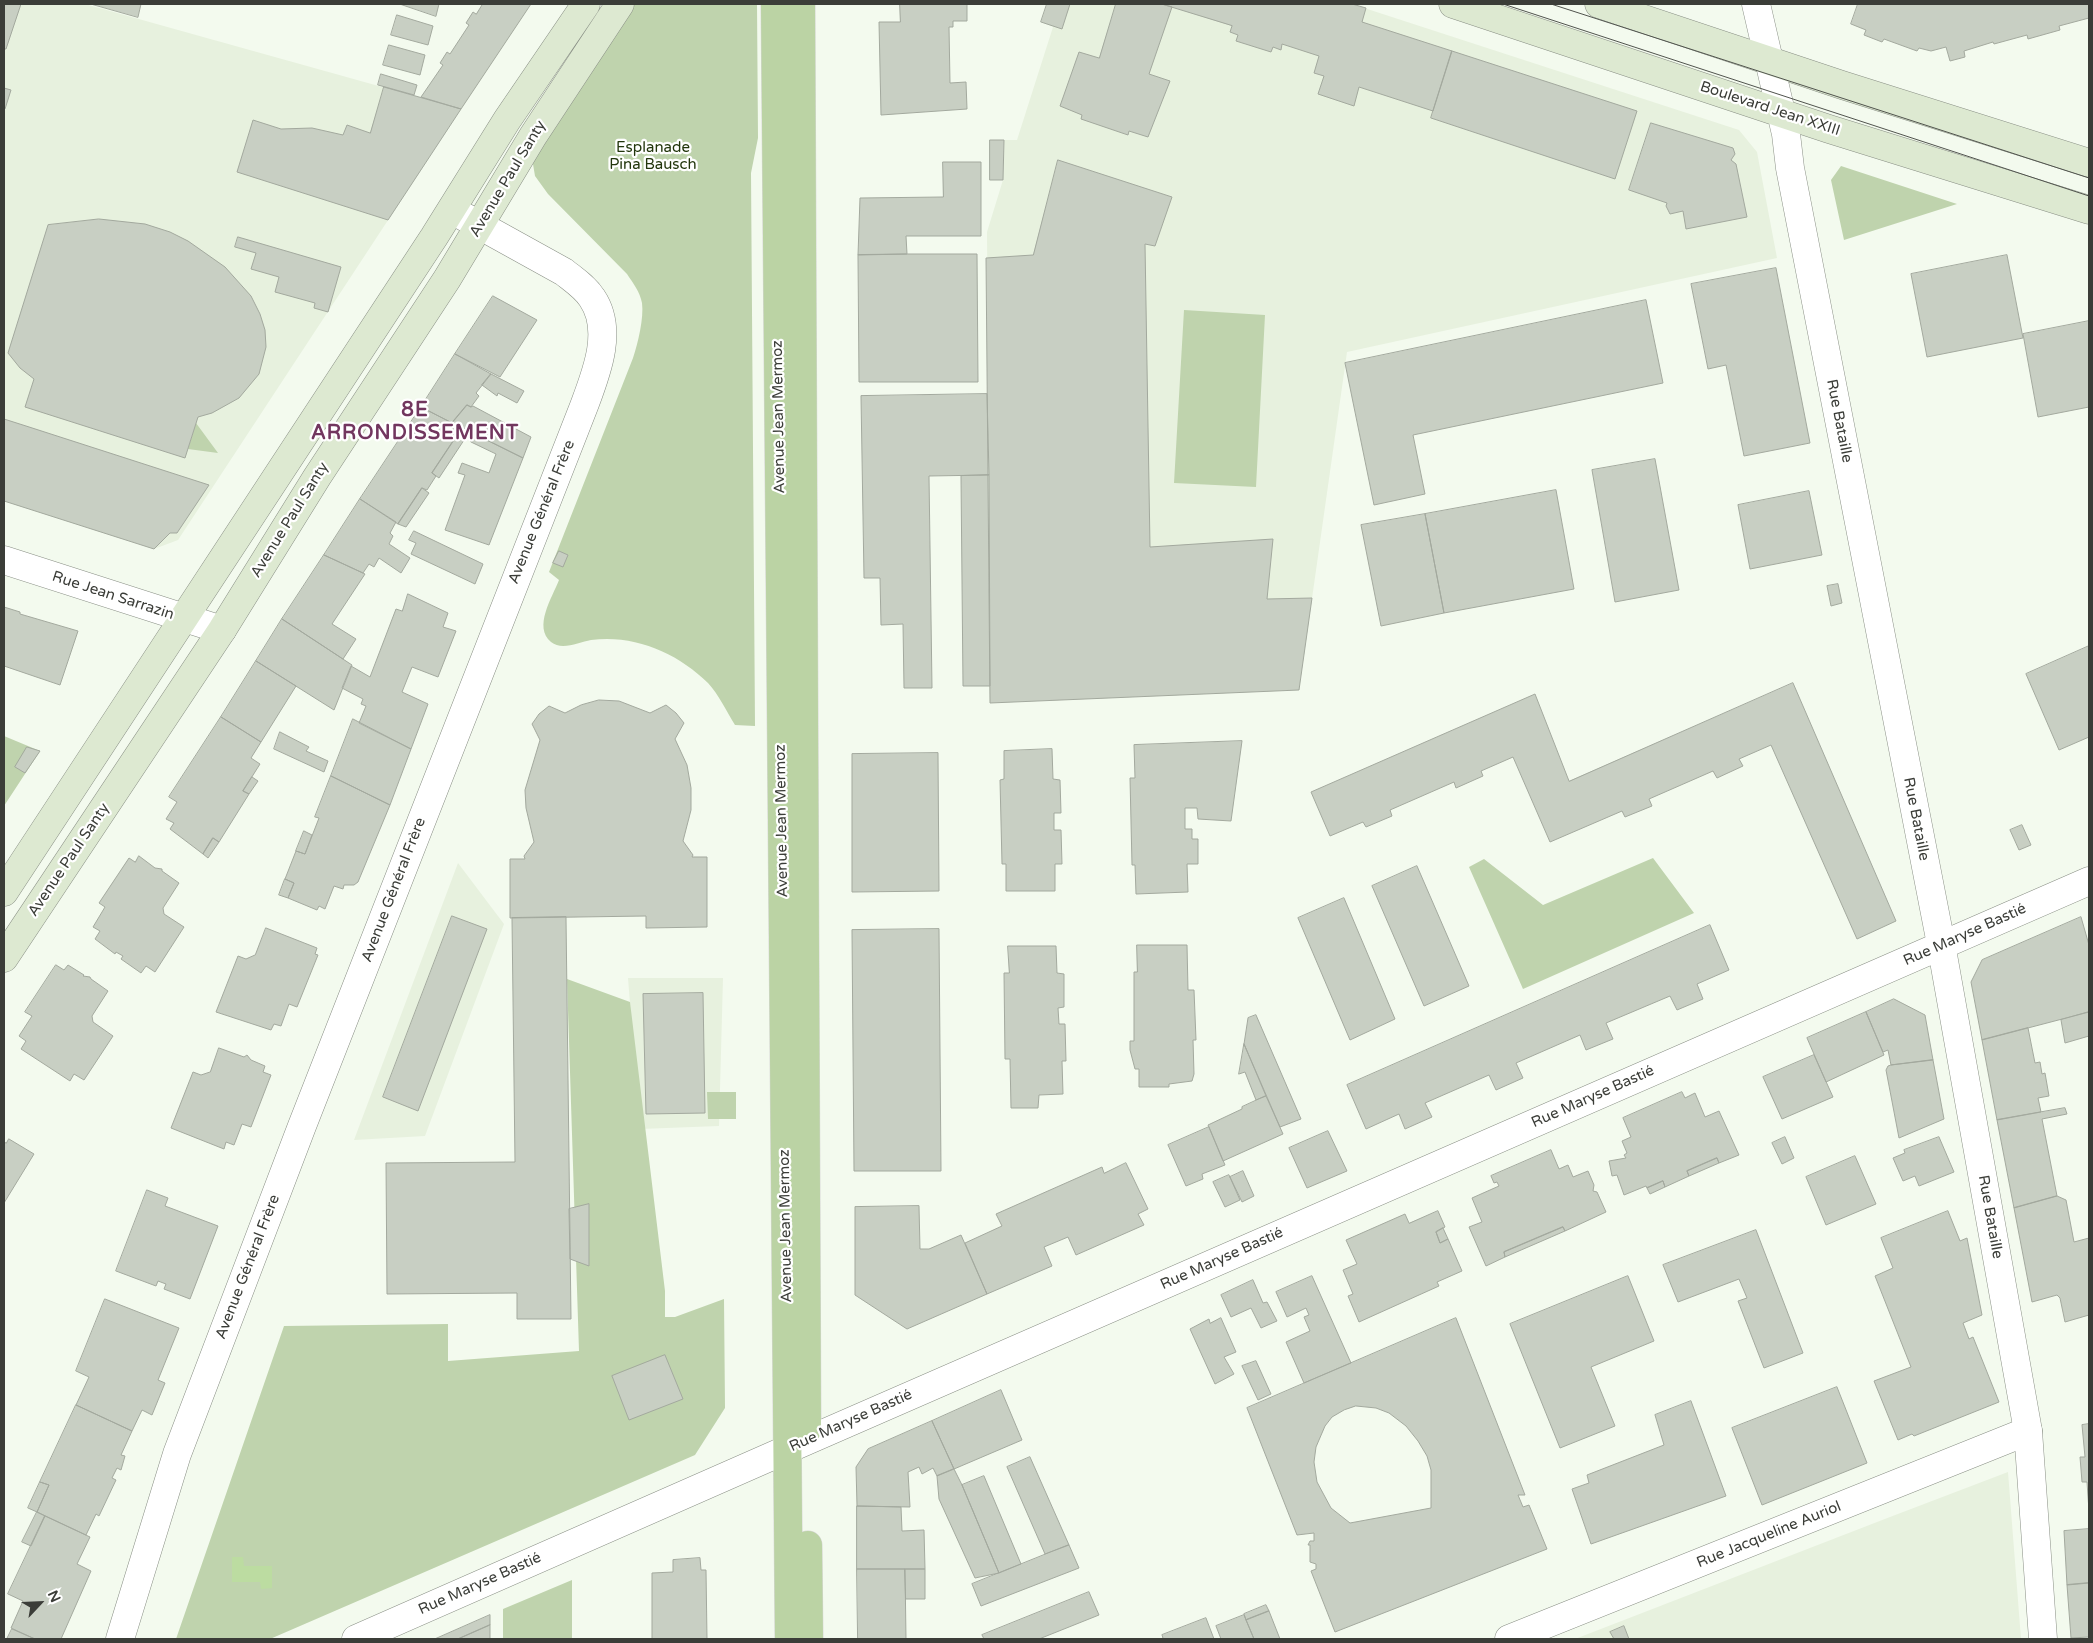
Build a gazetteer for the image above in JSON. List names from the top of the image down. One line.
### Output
{"streets":{"main road":["Boulevard Jean XXIII","Avenue Paul Santy","Avenue Jean Mermoz"],"street":["Rue Bataille","Avenue Général Frère","Rue Jean Sarrazin","Rue Maryse Bastié","Rue Jacqueline Auriol"]},"crossings":[["Boulevard Jean XXIII","Rue Bataille"],["Avenue Paul Santy","Avenue Général Frère"],["Avenue Paul Santy","Rue Jean Sarrazin"],["Avenue Jean Mermoz","Rue Maryse Bastié"],["Rue Bataille","Rue Maryse Bastié"],["Rue Bataille","Rue Jacqueline Auriol"]],"districts":["8E ARRONDISSEMENT"],"parks":["Esplanade Pina Bausch"],"north":"top right"}
